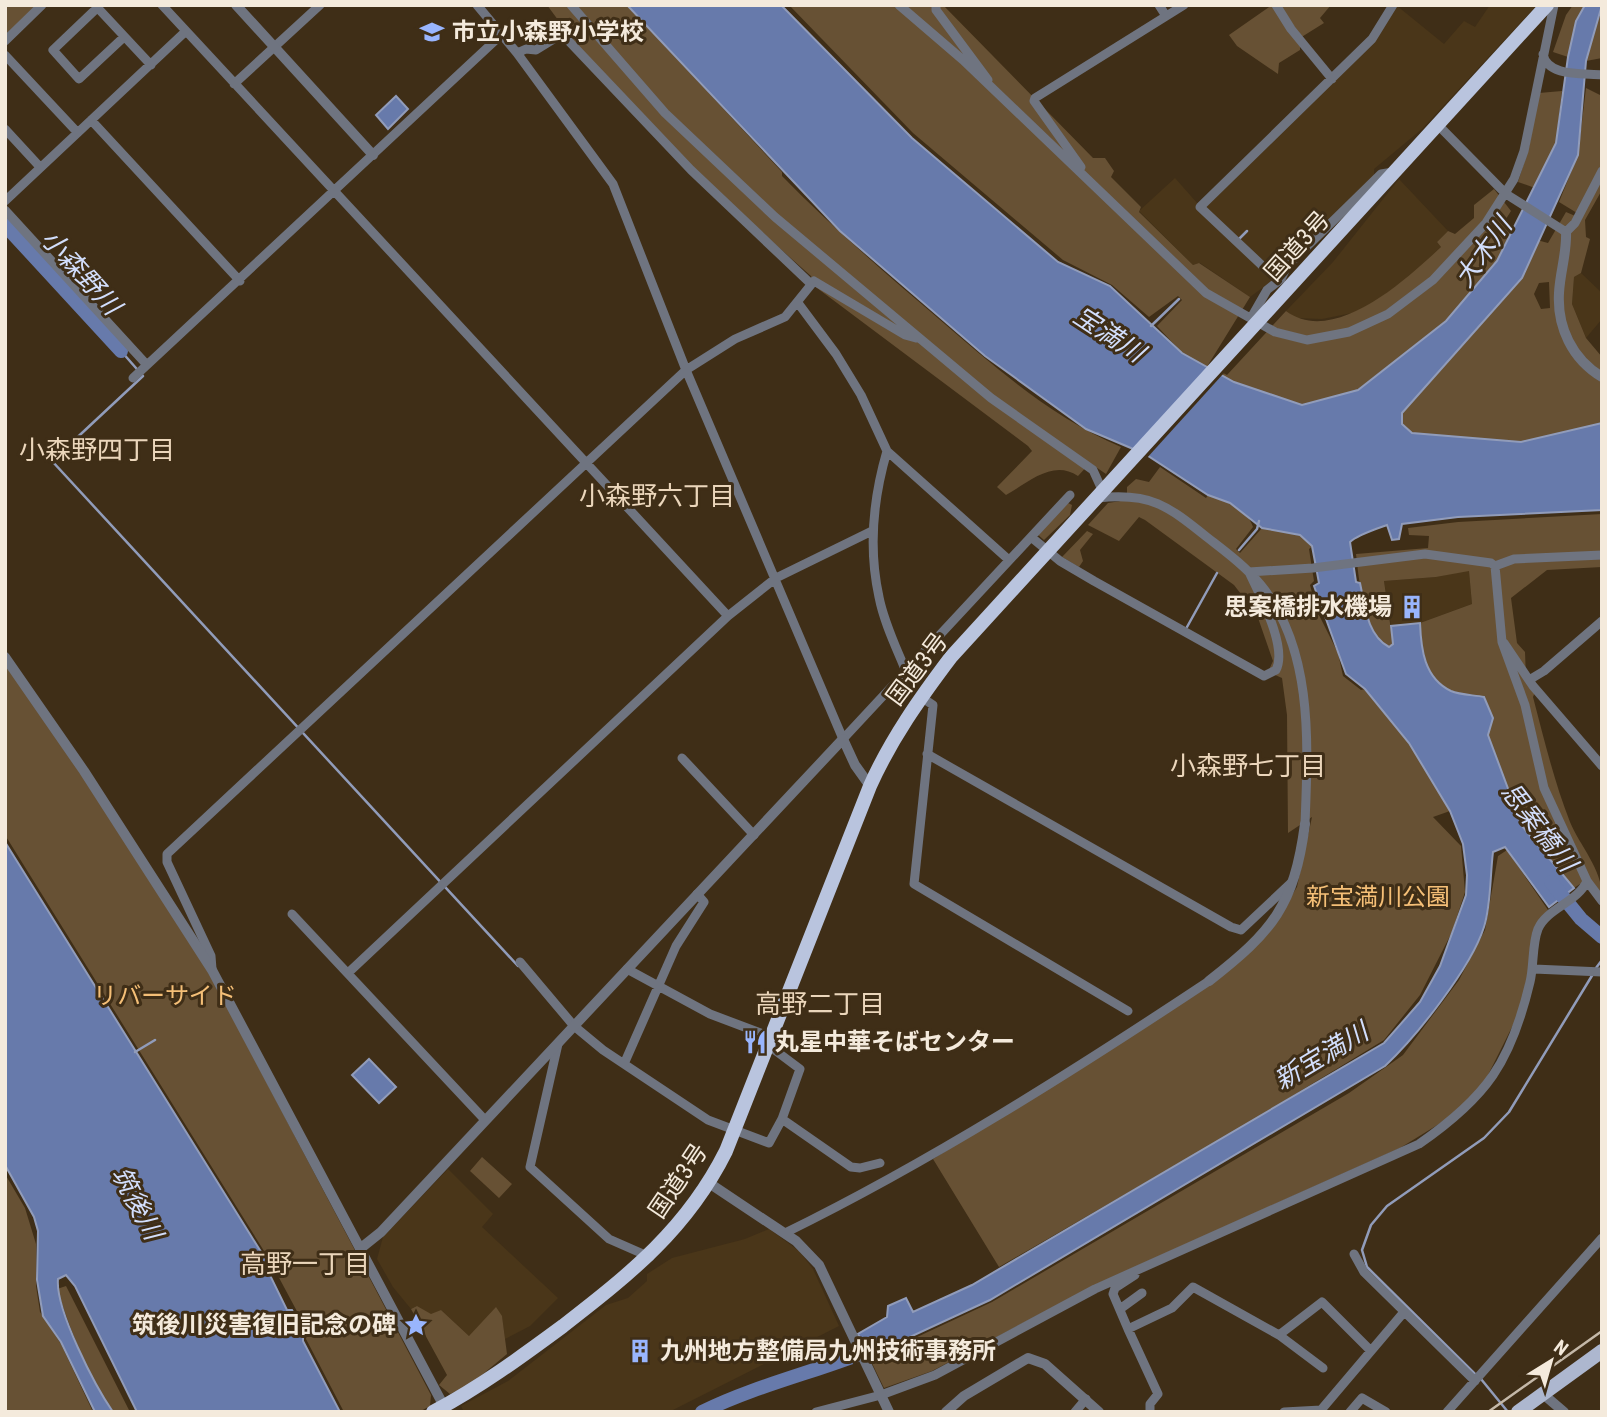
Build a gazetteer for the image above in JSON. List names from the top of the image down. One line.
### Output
{"streets":{"highway":["国道3号"]},"districts":["小森野四丁目","小森野六丁目","小森野七丁目","高野二丁目","高野一丁目"],"water":["大木川","小森野川","宝満川","思案橋川","新宝満川","筑後川"],"parks":["新宝満川公園","リバーサイド"],"places":{"school or university":["市立小森野小学校"],"building":["思案橋排水機場","九州地方整備局九州技術事務所"],"restaurant":["丸星中華そばセンター"],"place":["筑後川災害復旧記念の碑"]},"north":"top right"}
